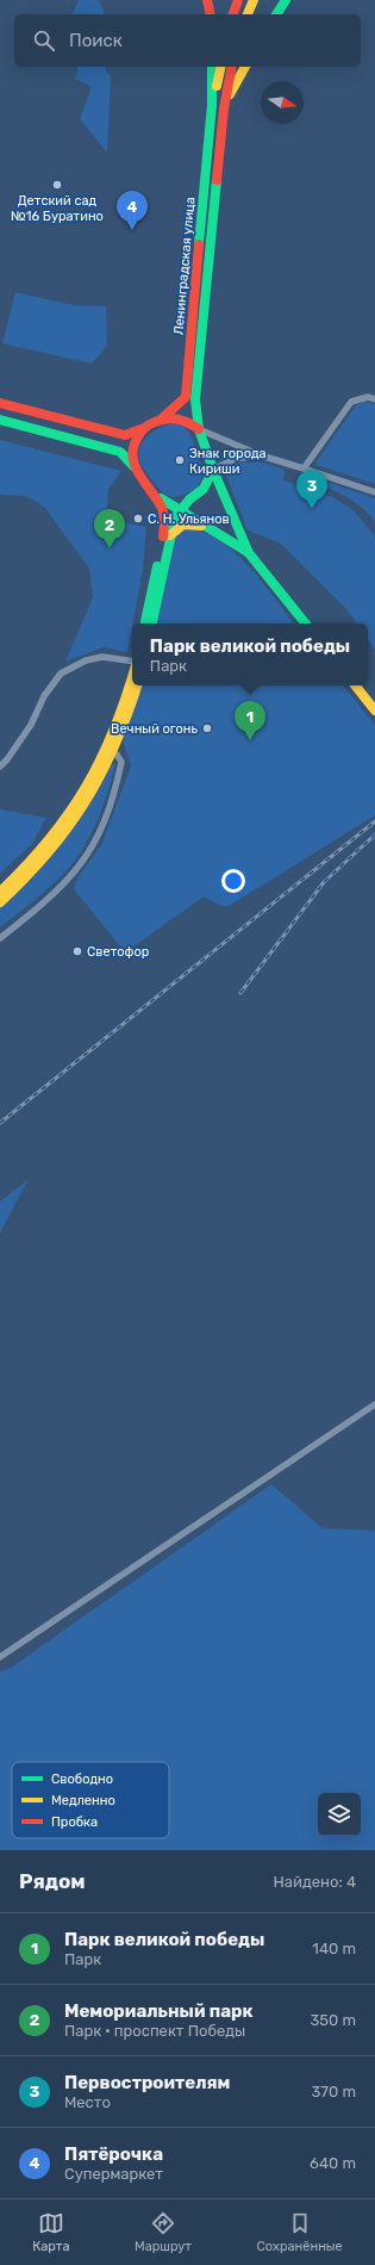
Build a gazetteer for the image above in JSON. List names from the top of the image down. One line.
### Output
{"streets":{"main road":["Ленинградская улица"]},"places":["Детский сад №16 Буратино","Знак города Кириши","С. Н. Ульянов","Вечный огонь","Светофор"],"legend":["Свободно","Медленно","Пробка"],"north":"right","page":{"search":"Поиск","pins":["4","3","2","1"],"popup":["Парк великой победы","Парк"],"heading":["Рядом","Найдено: 4"],"list":[{"mark":"1","name":"Парк великой победы","note":"Парк","value":"140 m"},{"mark":"2","name":"Мемориальный парк","note":"Парк · проспект Победы","value":"350 m"},{"mark":"3","name":"Первостроителям","note":"Место","value":"370 m"},{"mark":"4","name":"Пятёрочка","note":"Супермаркет","value":"640 m"}],"nav":["Карта","Маршрут","Сохранённые"]}}
